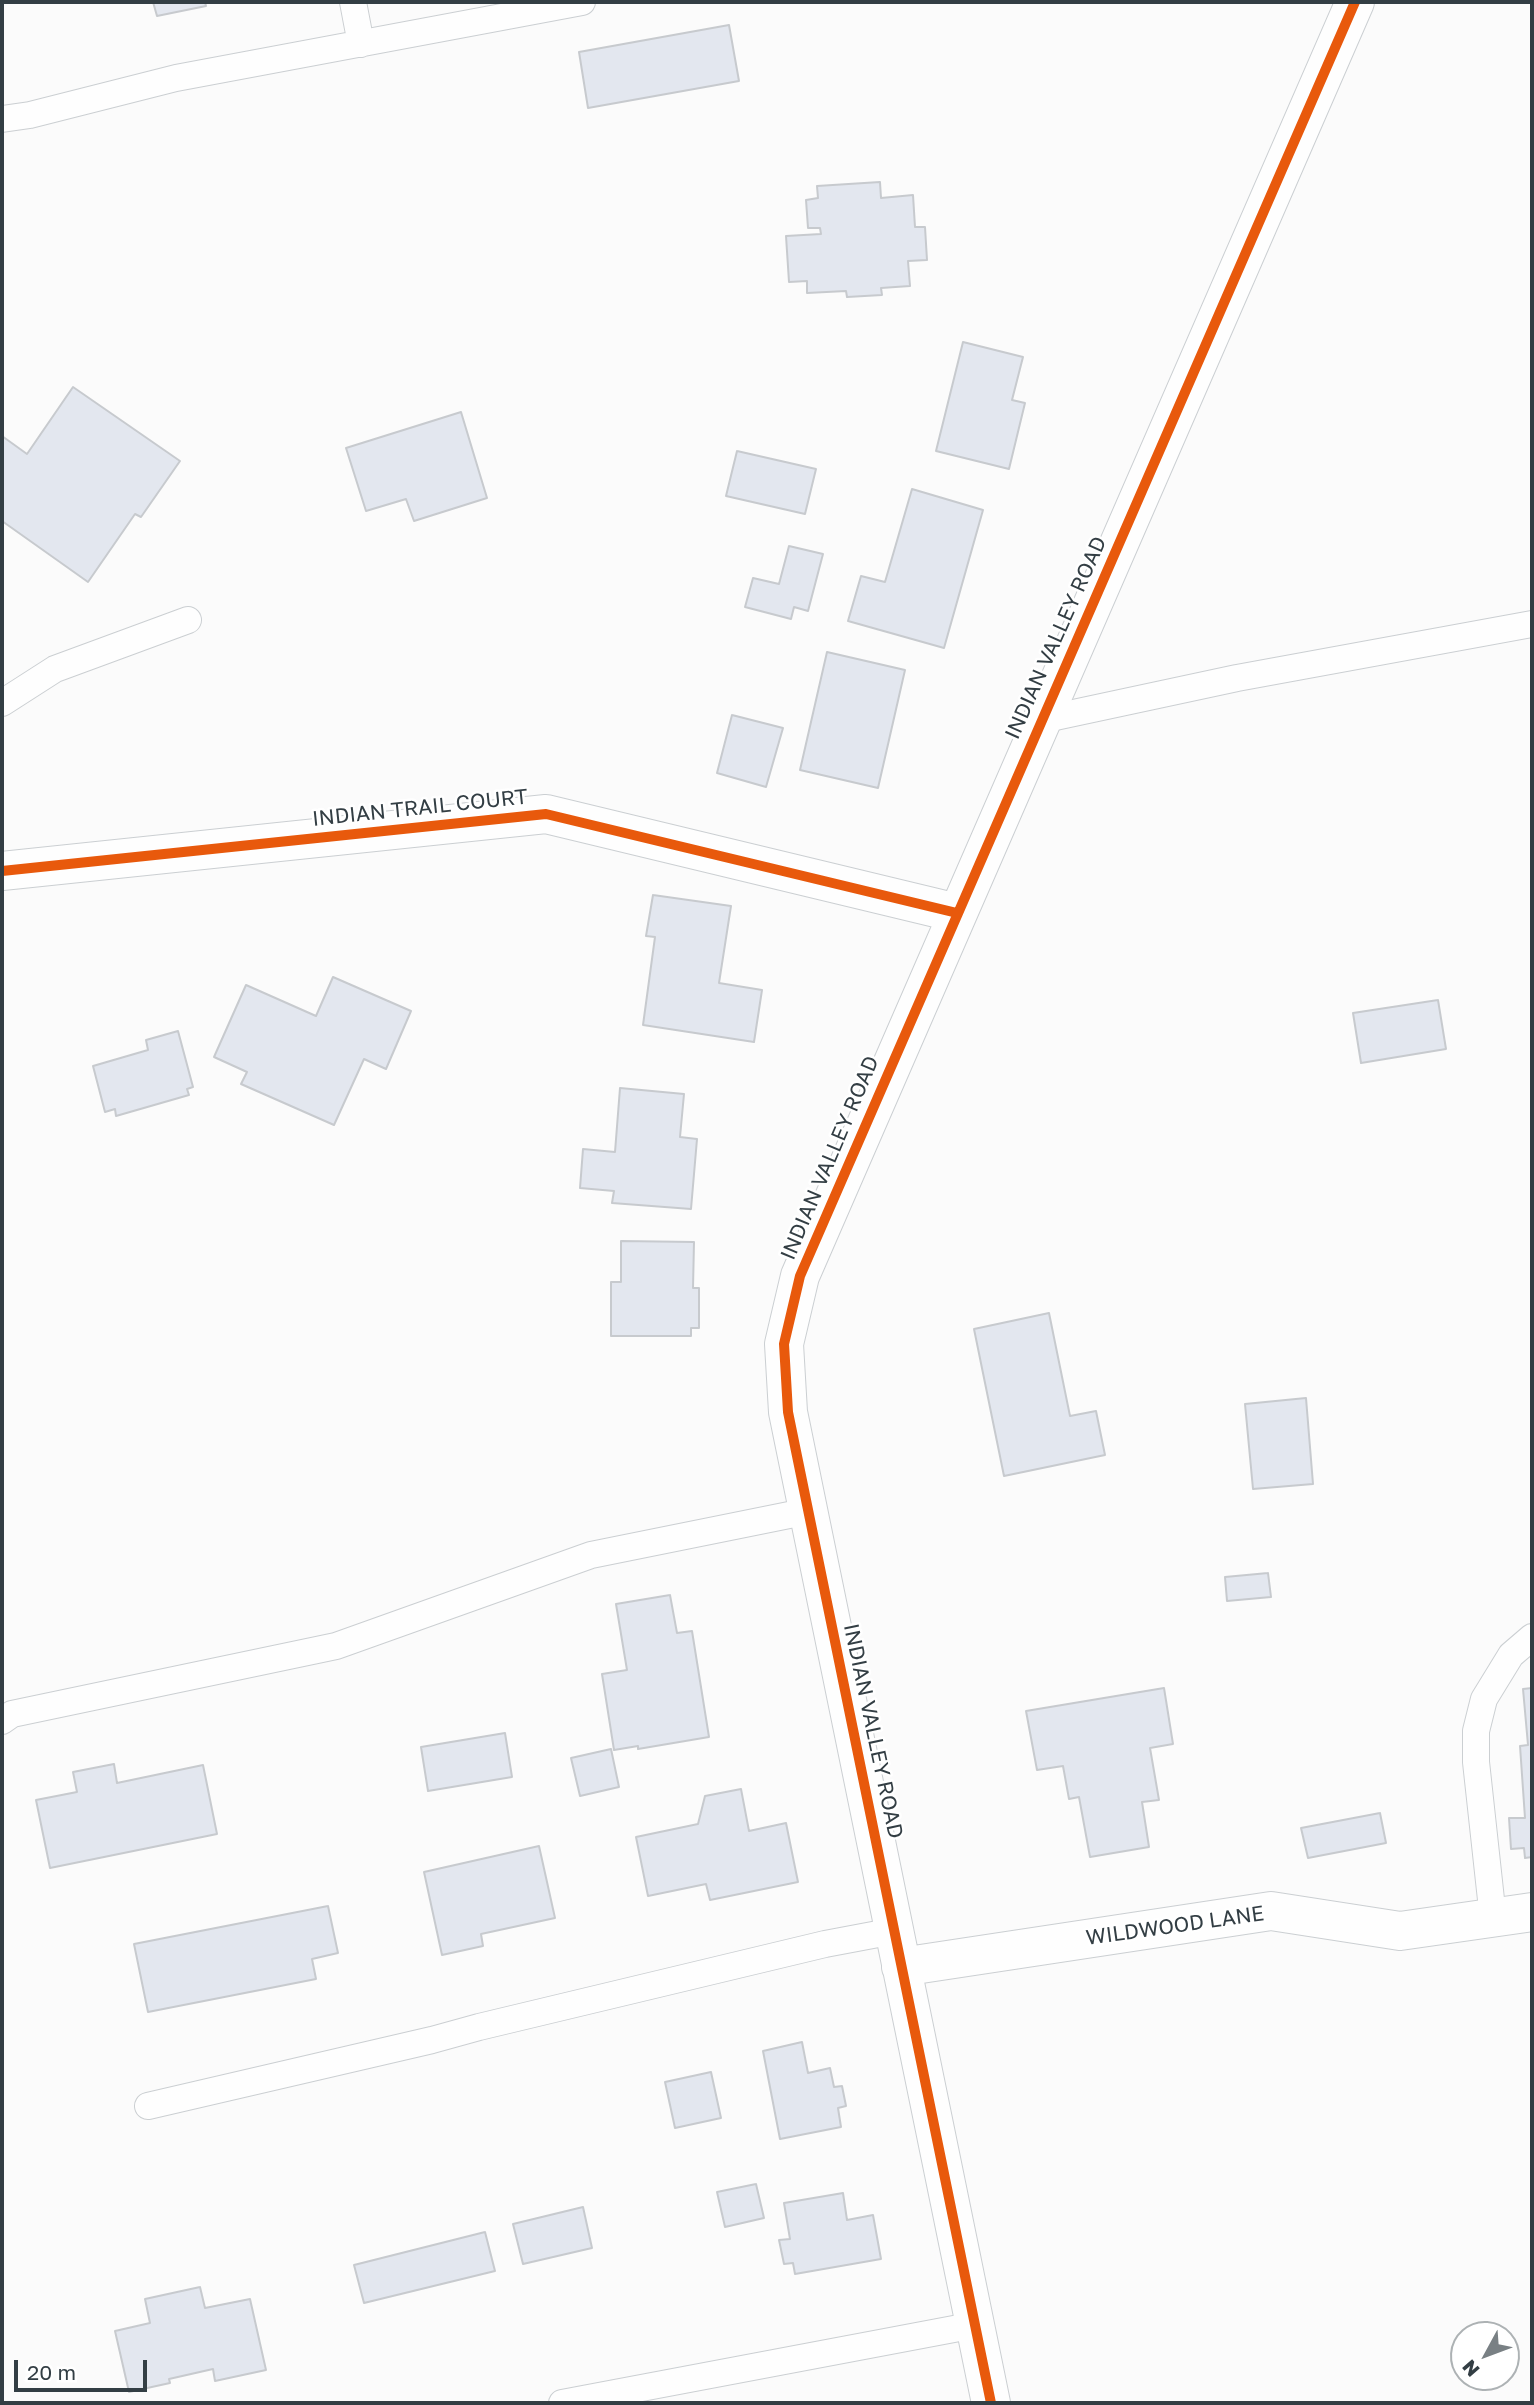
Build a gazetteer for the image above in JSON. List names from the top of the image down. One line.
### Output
{"streets":{"street":["INDIAN VALLEY ROAD","INDIAN TRAIL COURT","WILDWOOD LANE"]},"crossings":[["INDIAN VALLEY ROAD","INDIAN TRAIL COURT"],["INDIAN VALLEY ROAD","WILDWOOD LANE"]],"scale_bar":"20 m","north":"bottom left"}
